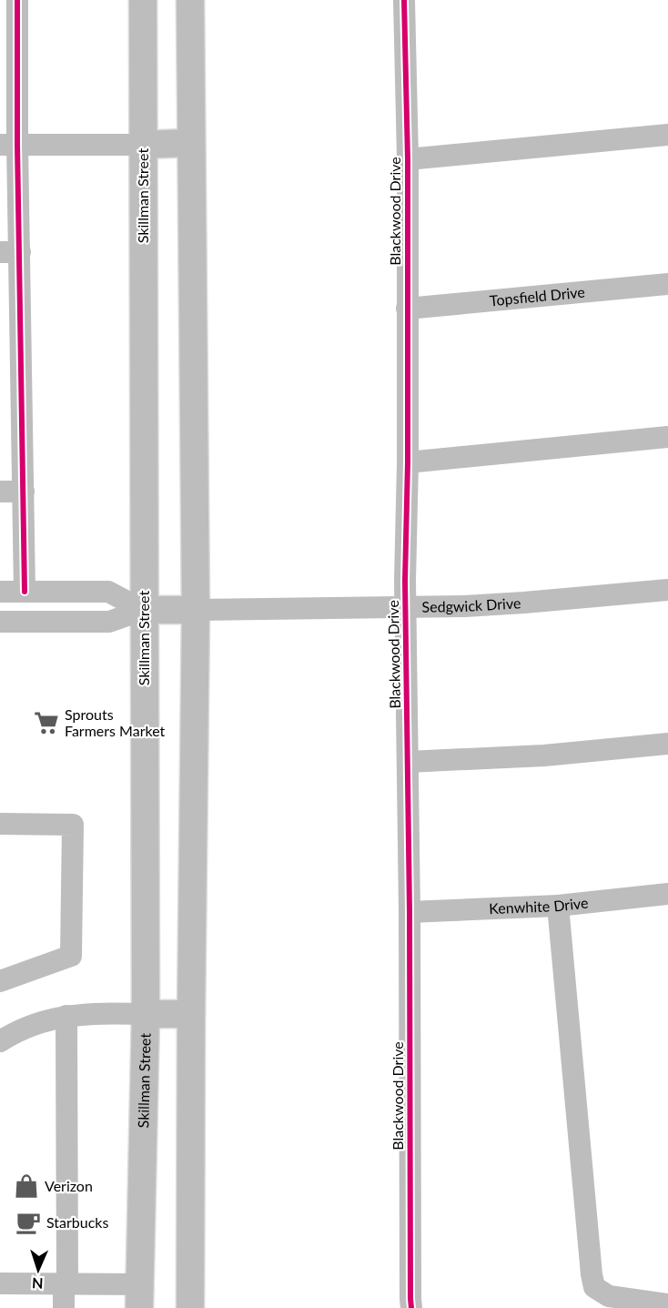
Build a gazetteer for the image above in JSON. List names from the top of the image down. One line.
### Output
{"streets":{"main road":["Skillman Street","Sedgwick Drive"],"street":["Blackwood Drive","Topsfield Drive","Kenwhite Drive"]},"crossings":[["Skillman Street","Sedgwick Drive"],["Blackwood Drive","Topsfield Drive"],["Blackwood Drive","Sedgwick Drive"],["Blackwood Drive","Kenwhite Drive"]],"places":{"supermarket":["Sprouts Farmers Market"],"shop":["Verizon"],"cafe":["Starbucks"]},"north":"bottom"}
